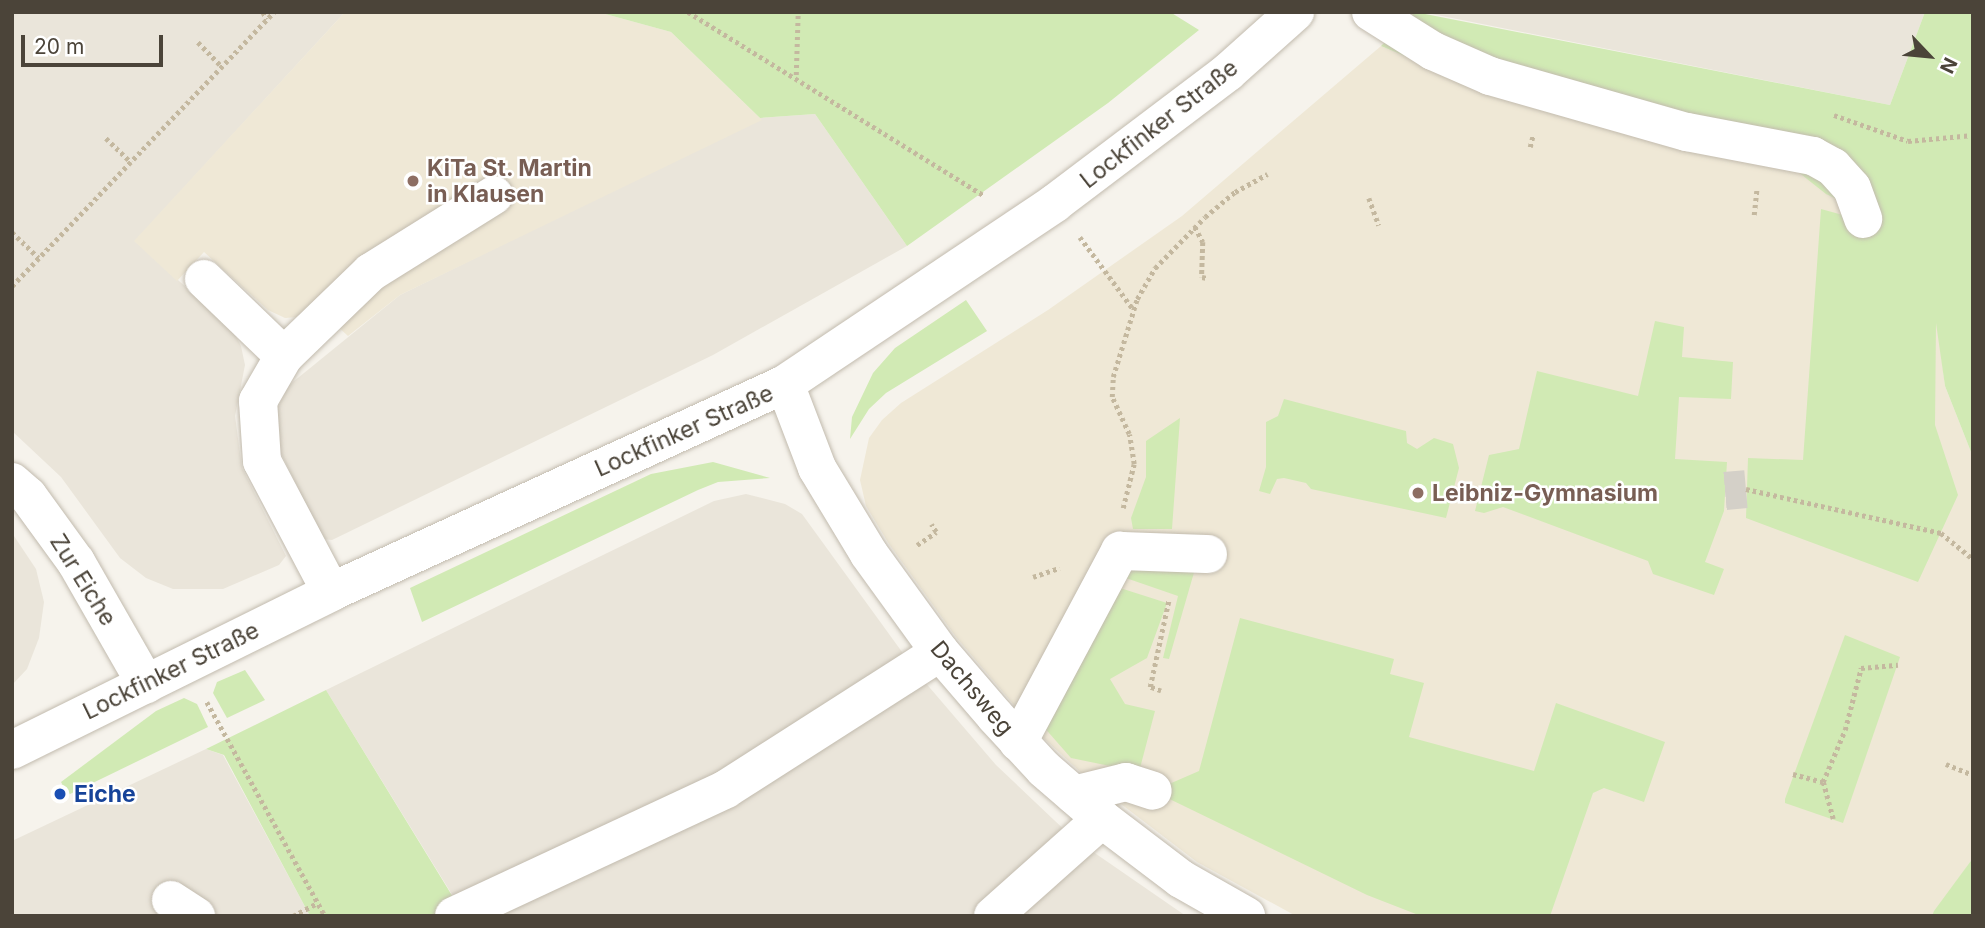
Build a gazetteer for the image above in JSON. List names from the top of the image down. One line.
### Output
{"streets":{"street":["Lockfinker Straße","Zur Eiche","Dachsweg"]},"crossings":[["Lockfinker Straße","Zur Eiche"],["Lockfinker Straße","Dachsweg"]],"places":["KiTa St. Martin in Klausen","Leibniz-Gymnasium","Eiche"],"scale_bar":"20 m","north":"bottom right"}
